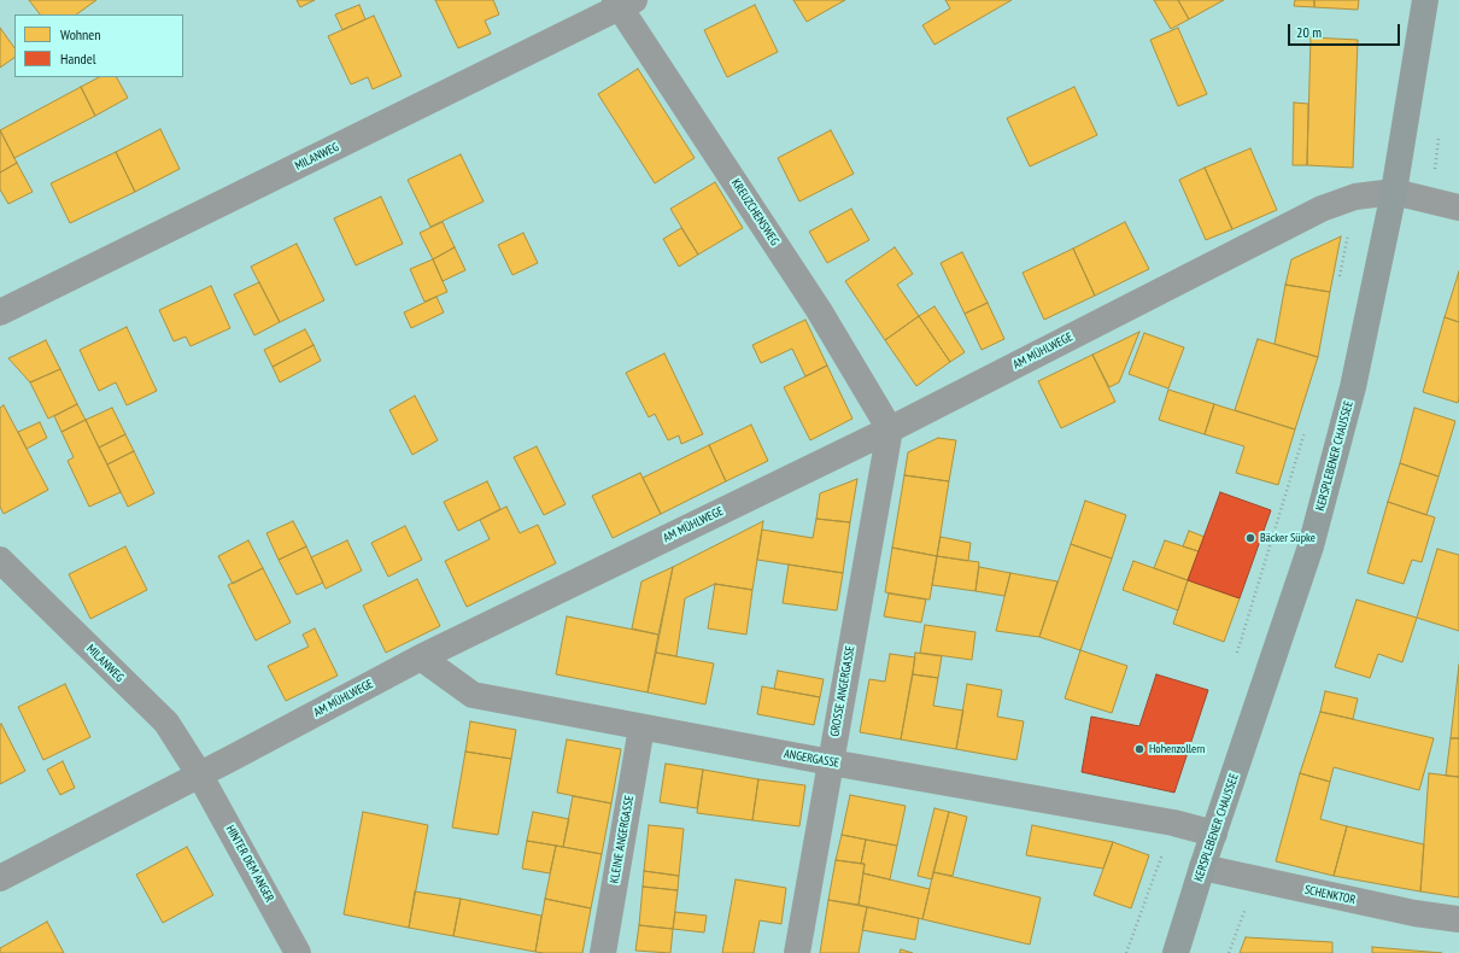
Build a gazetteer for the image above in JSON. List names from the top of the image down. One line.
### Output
{"streets":{"main road":["KERSPLEBENER CHAUSSEE"],"street":["MILANWEG","KREUZCHENSWEG","AM MÜHLWEGE","GROSSE ANGERGASSE","ANGERGASSE","KLEINE ANGERGASSE","HINTER DEM ANGER","SCHENKTOR"]},"crossings":[["MILANWEG","KREUZCHENSWEG"],["MILANWEG","AM MÜHLWEGE"],["MILANWEG","HINTER DEM ANGER"],["KREUZCHENSWEG","AM MÜHLWEGE"],["KREUZCHENSWEG","GROSSE ANGERGASSE"],["AM MÜHLWEGE","KERSPLEBENER CHAUSSEE"],["AM MÜHLWEGE","GROSSE ANGERGASSE"],["AM MÜHLWEGE","ANGERGASSE"],["AM MÜHLWEGE","HINTER DEM ANGER"],["KERSPLEBENER CHAUSSEE","ANGERGASSE"],["KERSPLEBENER CHAUSSEE","SCHENKTOR"],["GROSSE ANGERGASSE","ANGERGASSE"],["ANGERGASSE","KLEINE ANGERGASSE"]],"places":["Bäcker Süpke","Hohenzollern"],"legend":["Wohnen","Handel"],"scale_bar":"20 m"}
